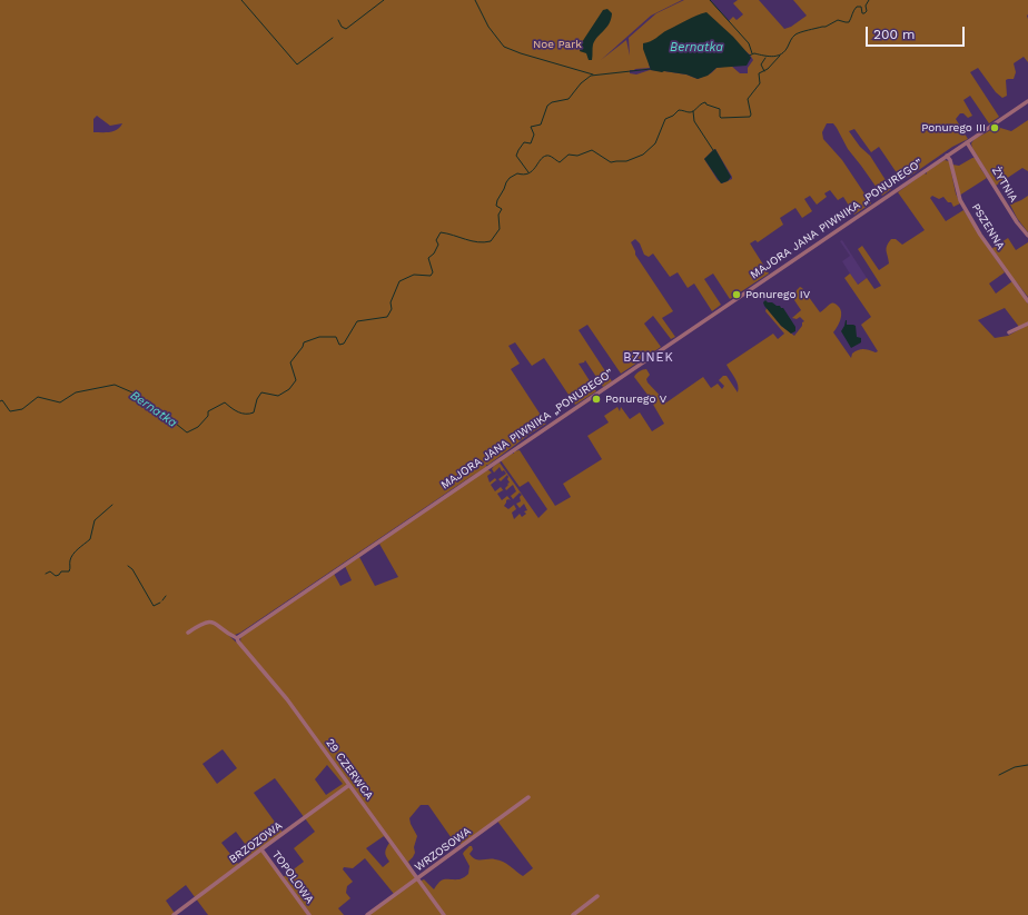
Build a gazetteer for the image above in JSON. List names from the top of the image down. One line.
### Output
{"streets":{"street":["ŻYTNIA","MAJORA JANA PIWNIKA „PONUREGO”","PSZENNA","29 CZERWCA","BRZOZOWA","WRZOSOWA","TOPOLOWA"]},"crossings":[["ŻYTNIA","MAJORA JANA PIWNIKA „PONUREGO”"],["MAJORA JANA PIWNIKA „PONUREGO”","PSZENNA"],["MAJORA JANA PIWNIKA „PONUREGO”","29 CZERWCA"],["29 CZERWCA","BRZOZOWA"],["29 CZERWCA","WRZOSOWA"],["BRZOZOWA","TOPOLOWA"]],"districts":["BZINEK"],"water":["Bernatka"],"parks":["Noe Park"],"places":["Ponurego III","Ponurego IV","Ponurego V"],"scale_bar":"200 m"}
